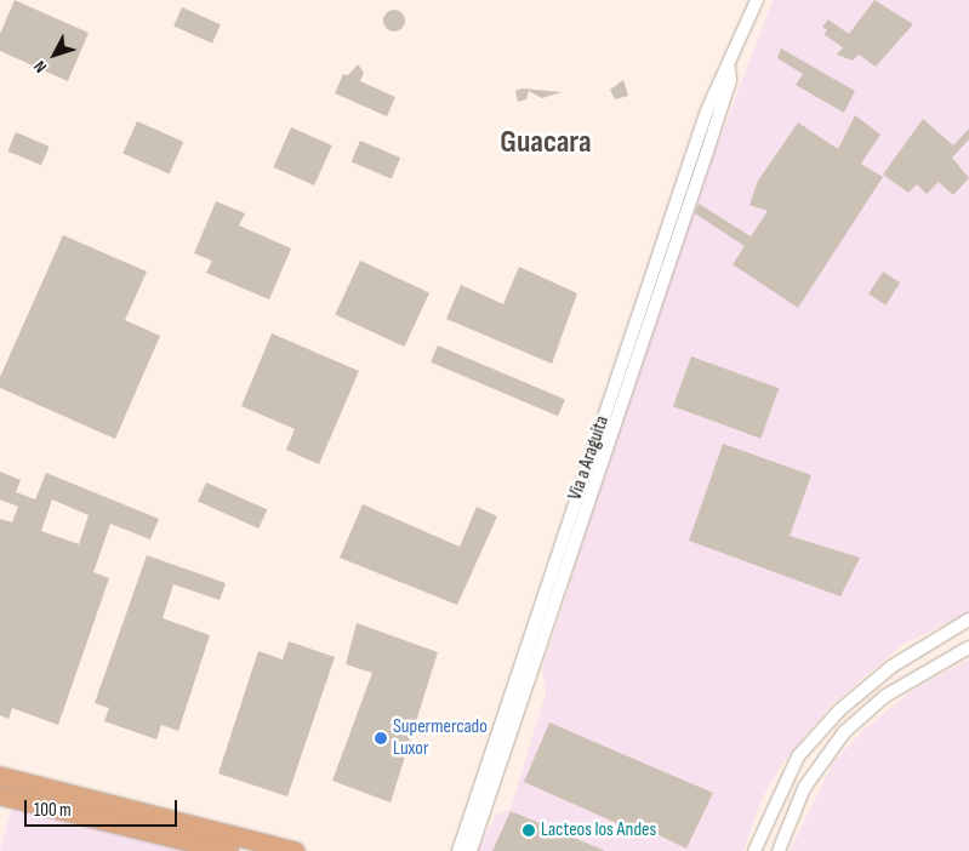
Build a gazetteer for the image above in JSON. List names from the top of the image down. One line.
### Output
{"streets":{"street":["Via a Araguita"]},"districts":["Guacara"],"places":["Supermercado Luxor","Lacteos los Andes"],"scale_bar":"100 m","north":"bottom left"}
